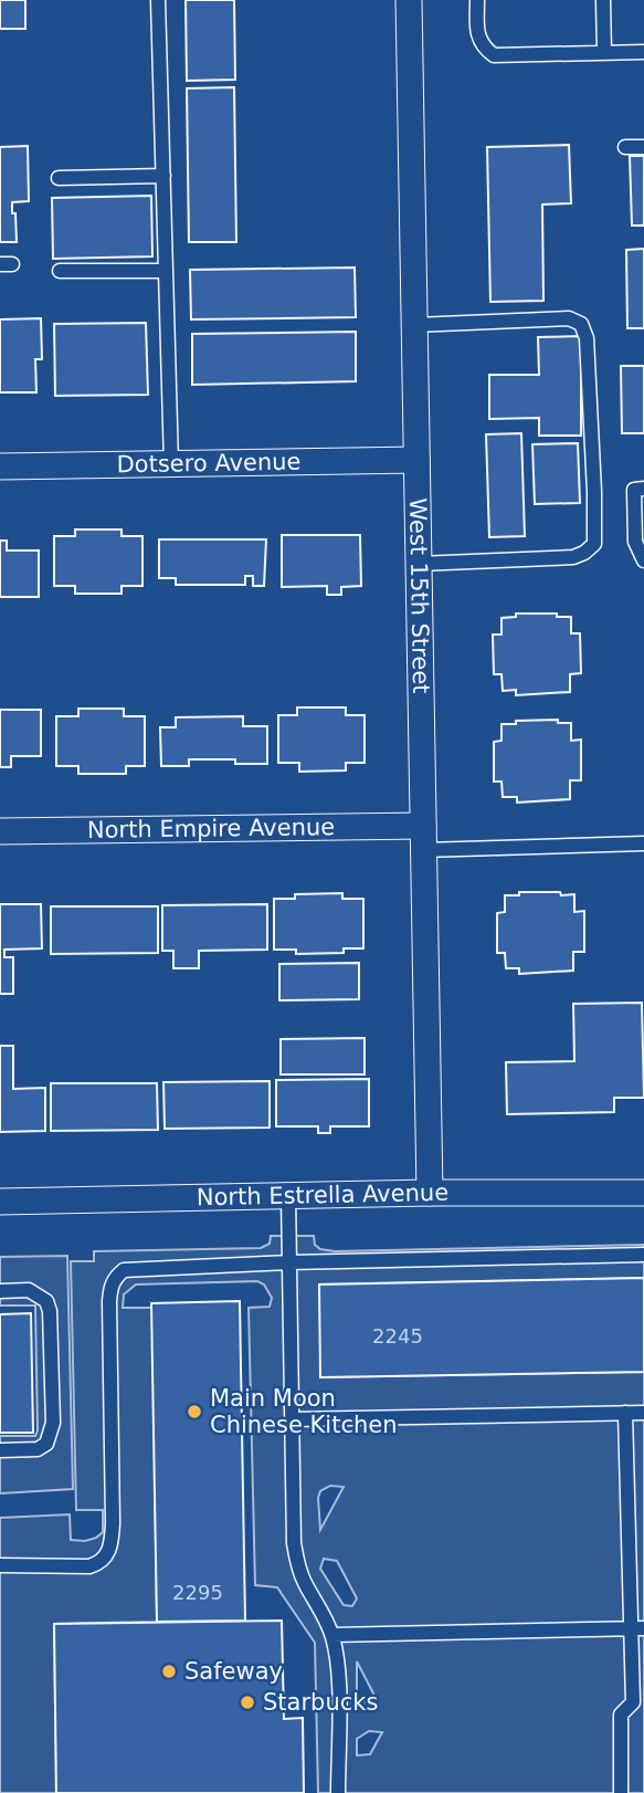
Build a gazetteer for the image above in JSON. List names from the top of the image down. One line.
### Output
{"streets":{"street":["Dotsero Avenue","West 15th Street","North Empire Avenue","North Estrella Avenue"]},"crossings":[["Dotsero Avenue","West 15th Street"],["West 15th Street","North Empire Avenue"],["West 15th Street","North Estrella Avenue"]],"places":["Main Moon Chinese Kitchen","Safeway","Starbucks"],"house_numbers":["2245","2295"]}
